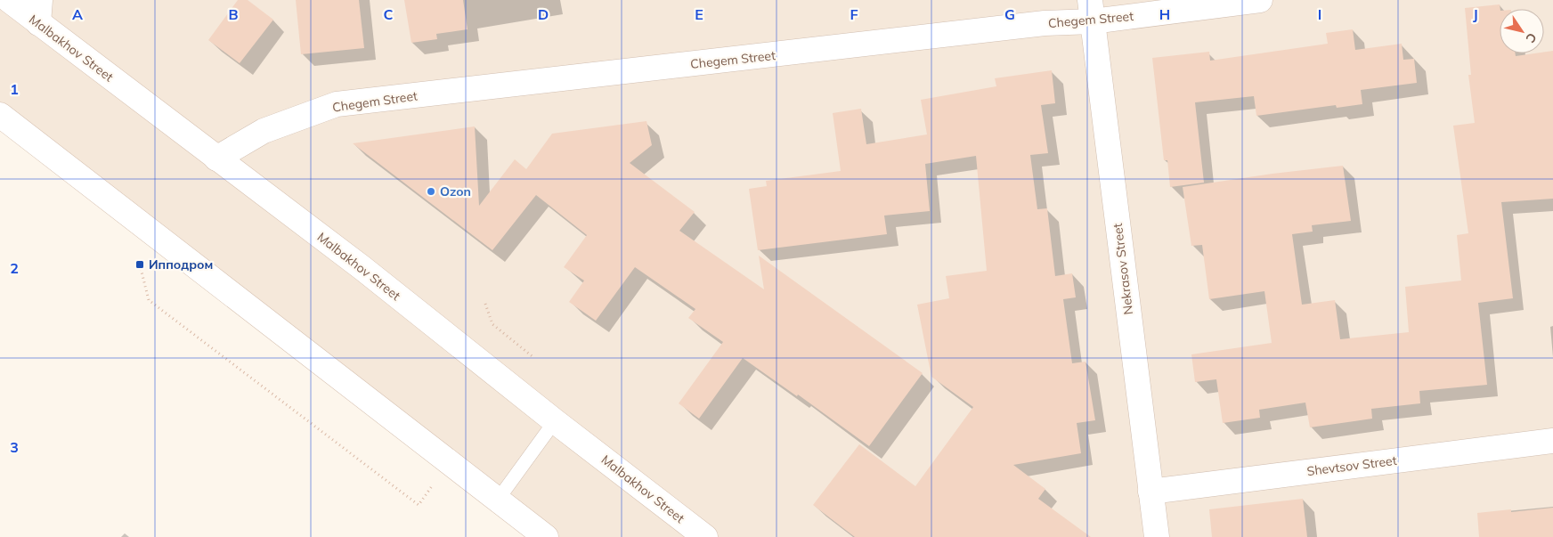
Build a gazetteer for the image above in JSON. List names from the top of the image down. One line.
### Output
{"streets":{"street":["Chegem Street","Malbakhov Street","Nekrasov Street","Shevtsov Street"]},"crossings":[["Chegem Street","Malbakhov Street"],["Chegem Street","Nekrasov Street"],["Nekrasov Street","Shevtsov Street"]],"places":{"other":["Ozon"],"transit":["Ипподром"]},"north":"bottom right","grid":{"columns":["A","B","C","D","E","F","G","H","I","J"],"rows":["1","2","3"]}}
